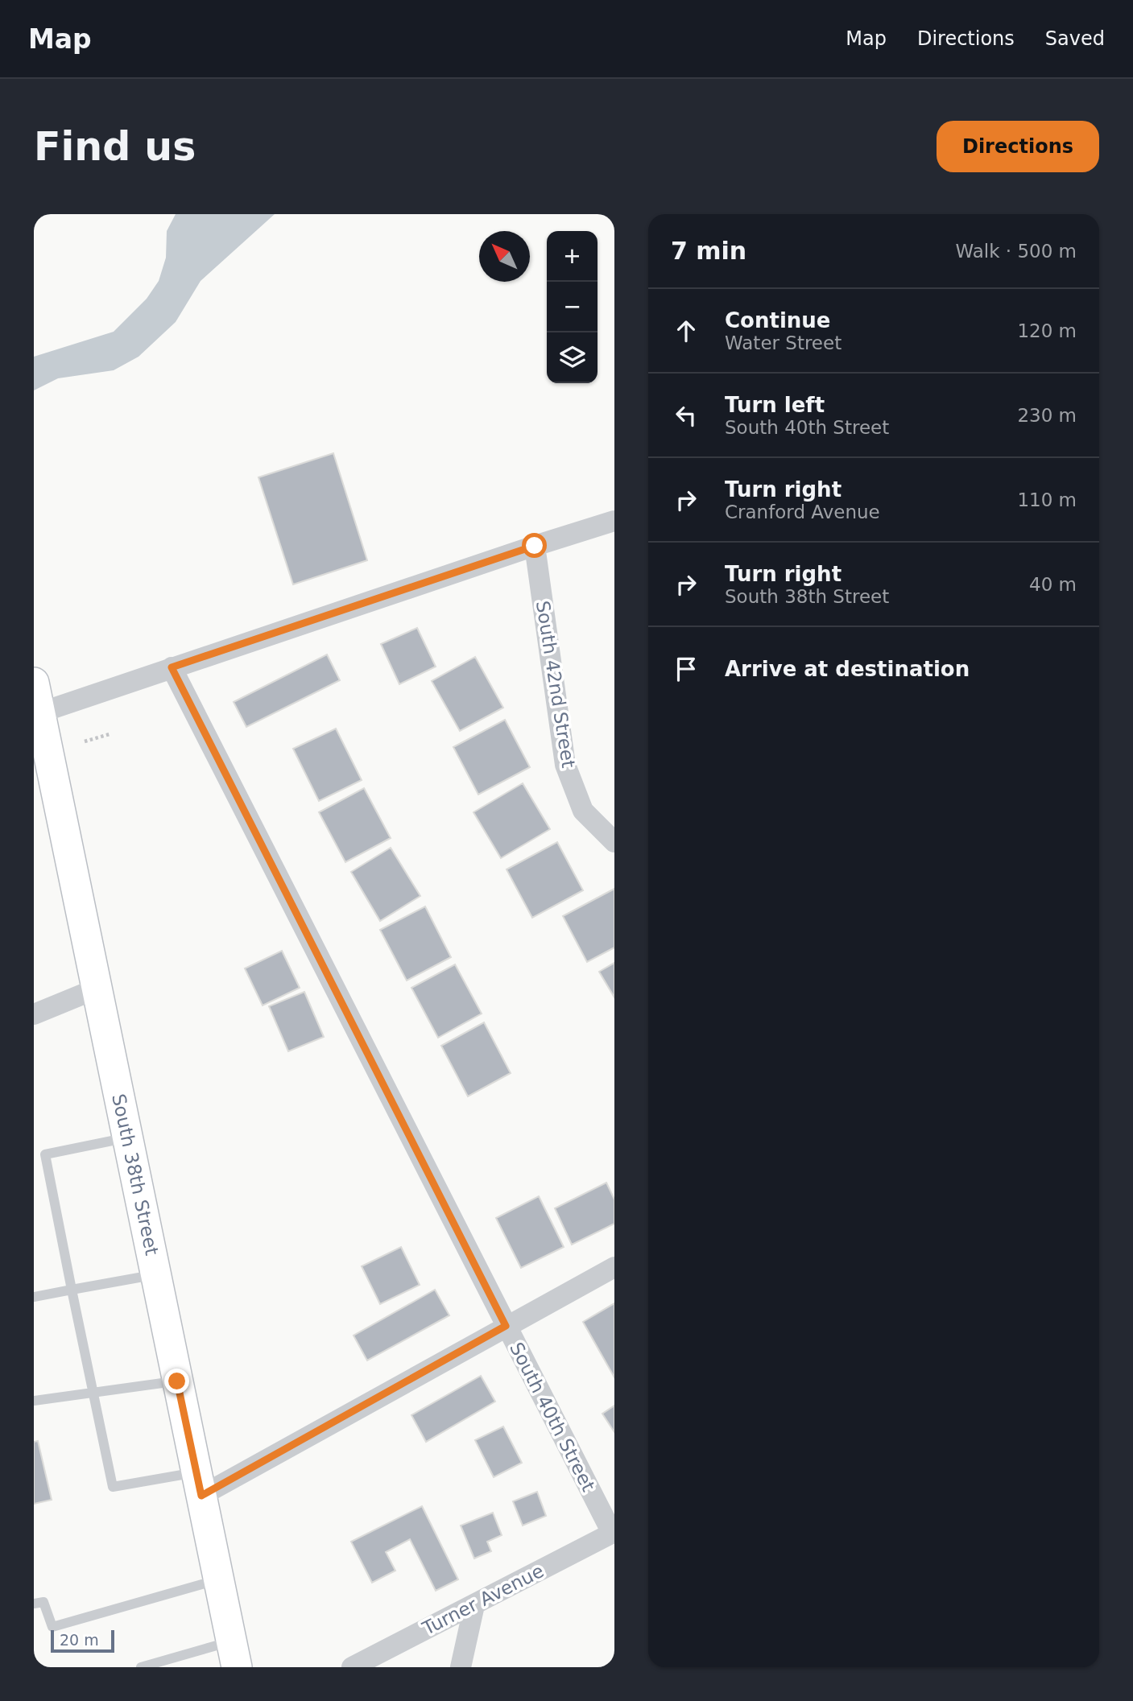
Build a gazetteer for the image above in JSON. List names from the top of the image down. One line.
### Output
{"streets":{"main road":["South 38th Street"],"street":["South 42nd Street","South 40th Street","Turner Avenue"]},"crossings":[["South 40th Street","Turner Avenue"]],"scale_bar":"20 m","north":"top left","page":{"header":"Map","nav":["Map","Directions","Saved"],"buttons":"Directions","title":"Find us","heading":["7 min","Walk · 500 m"],"map_buttons":["+","−"],"list":[["Continue","Water Street","120 m"],["Turn left","South 40th Street","230 m"],["Turn right","Cranford Avenue","110 m"],["Turn right","South 38th Street","40 m"],"Arrive at destination"],"scale":"20 m"}}
